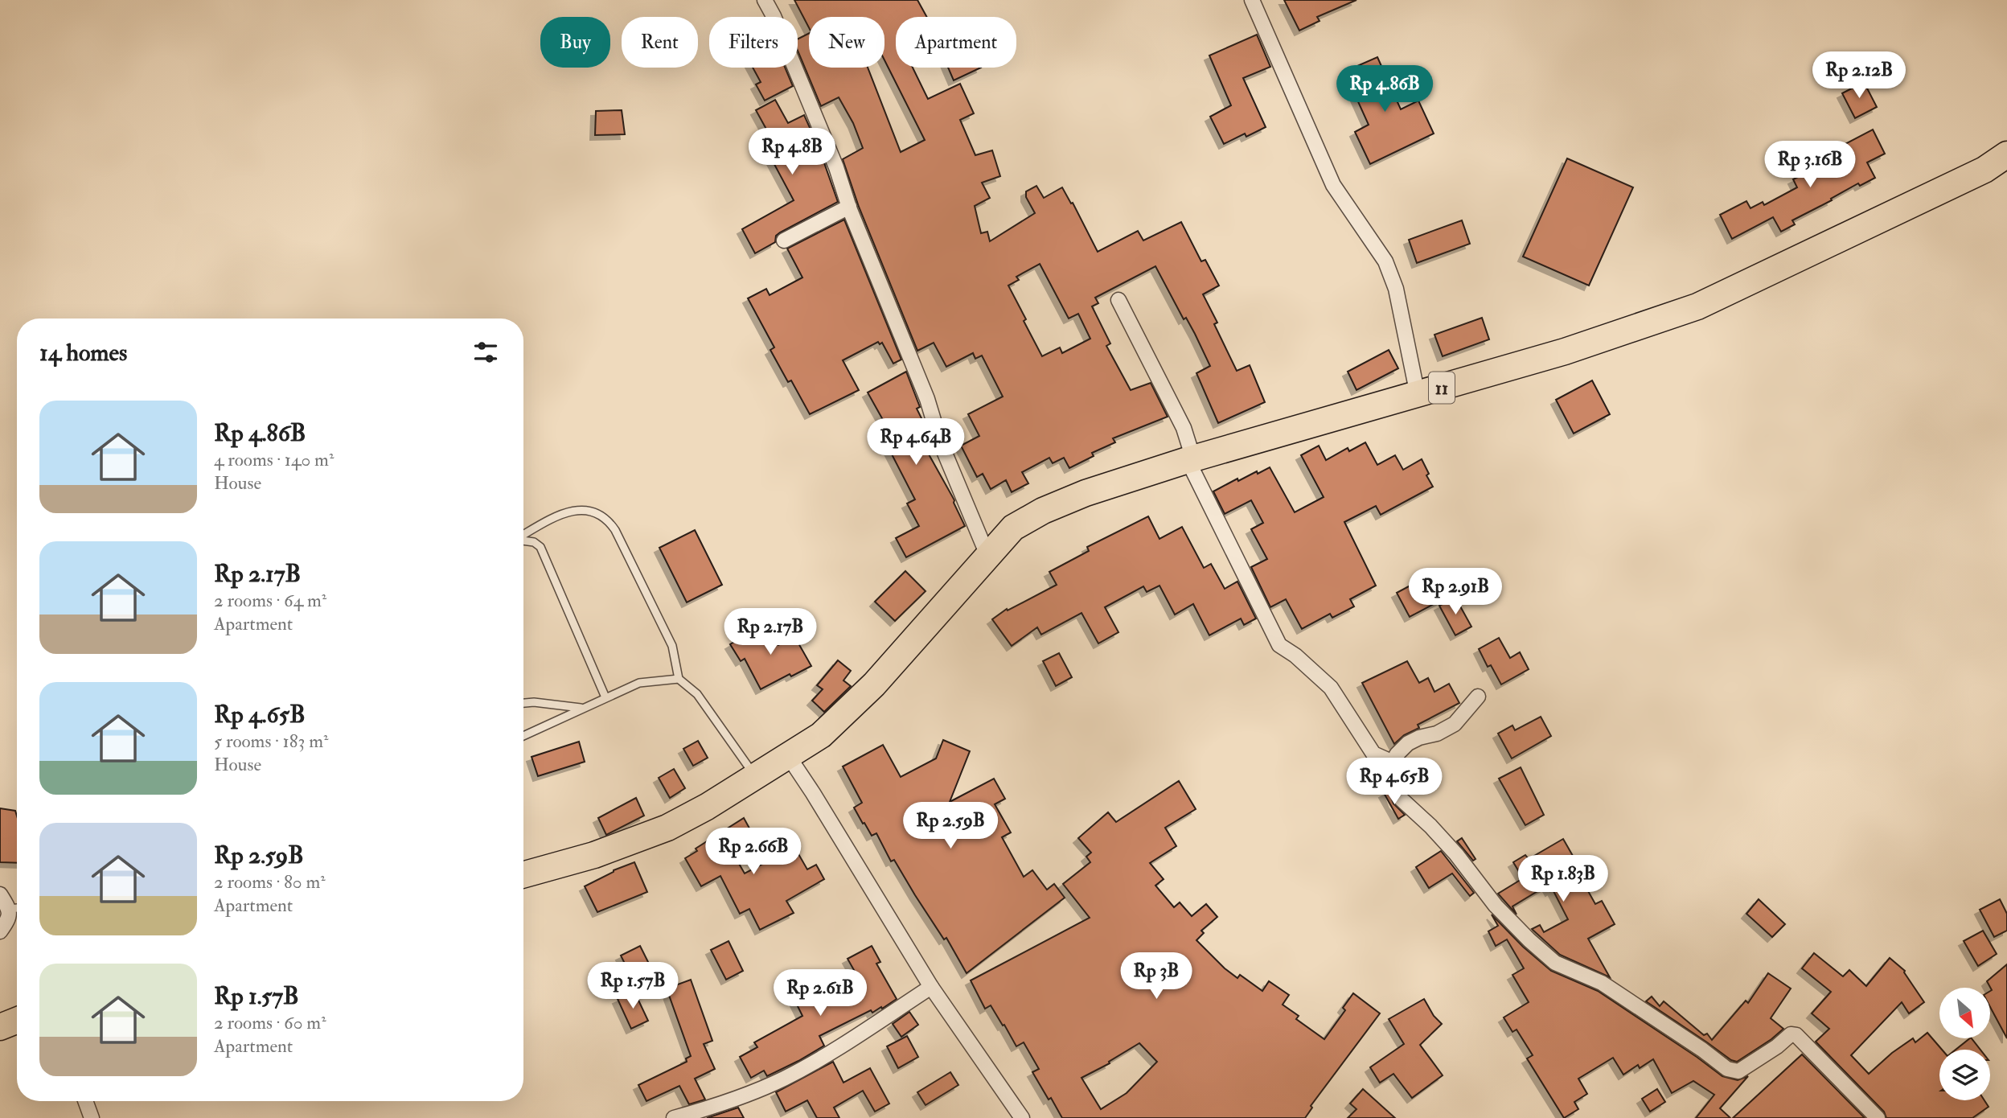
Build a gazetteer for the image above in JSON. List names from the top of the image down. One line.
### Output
{"streets":{"highway":["11"]},"north":"bottom right","page":{"chip":["Buy","Rent","Filters","New","Apartment"],"price":["Rp 2.12B","Rp 4.86B","Rp 4.8B","Rp 3.16B","Rp 4.64B","Rp 2.91B","Rp 2.17B","Rp 4.65B","Rp 2.59B","Rp 2.66B","Rp 1.83B","Rp 3B","Rp 1.57B","Rp 2.61B"],"heading":"14 homes","list":[{"name":"Rp 4.86B","note":"4 rooms · 140 m² · House"},{"name":"Rp 2.17B","note":"2 rooms · 64 m² · Apartment"},{"name":"Rp 4.65B","note":"5 rooms · 183 m² · House"},{"name":"Rp 2.59B","note":"2 rooms · 80 m² · Apartment"},{"name":"Rp 1.57B","note":"2 rooms · 60 m² · Apartment"}]}}
